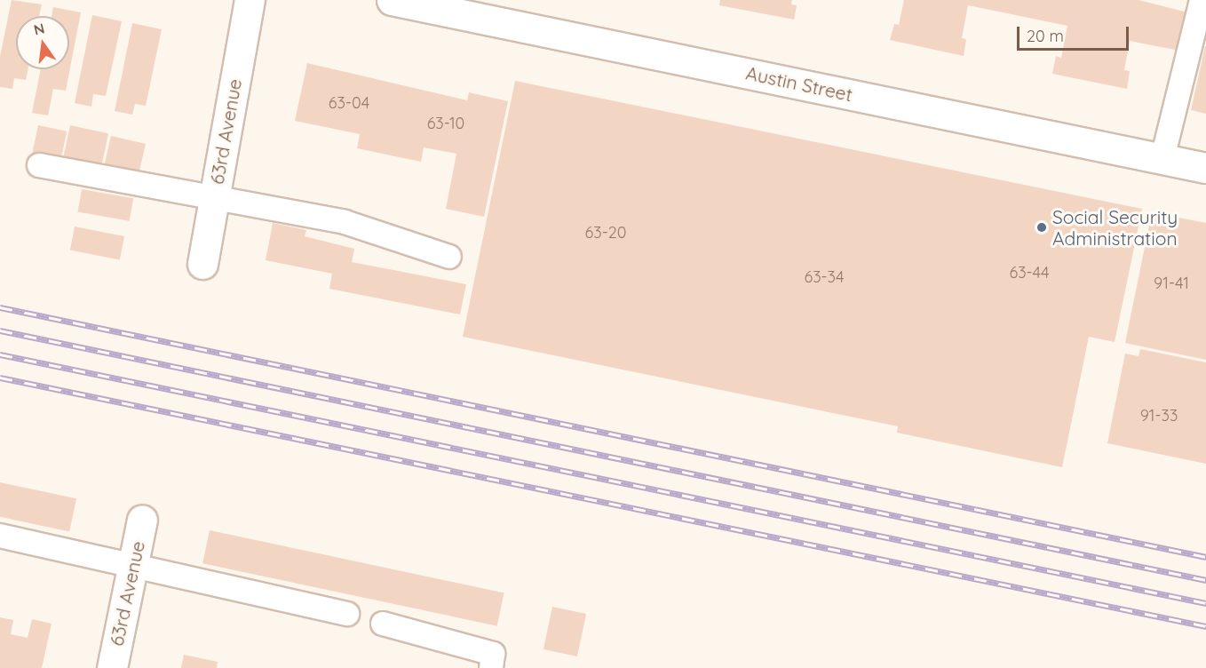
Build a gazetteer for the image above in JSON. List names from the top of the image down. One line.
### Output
{"streets":{"street":["Austin Street","63rd Avenue"]},"places":["Social Security Administration"],"house_numbers":["63-04","63-10","63-20","63-44","63-34","91-41","91-33"],"scale_bar":"20 m","north":"top"}
